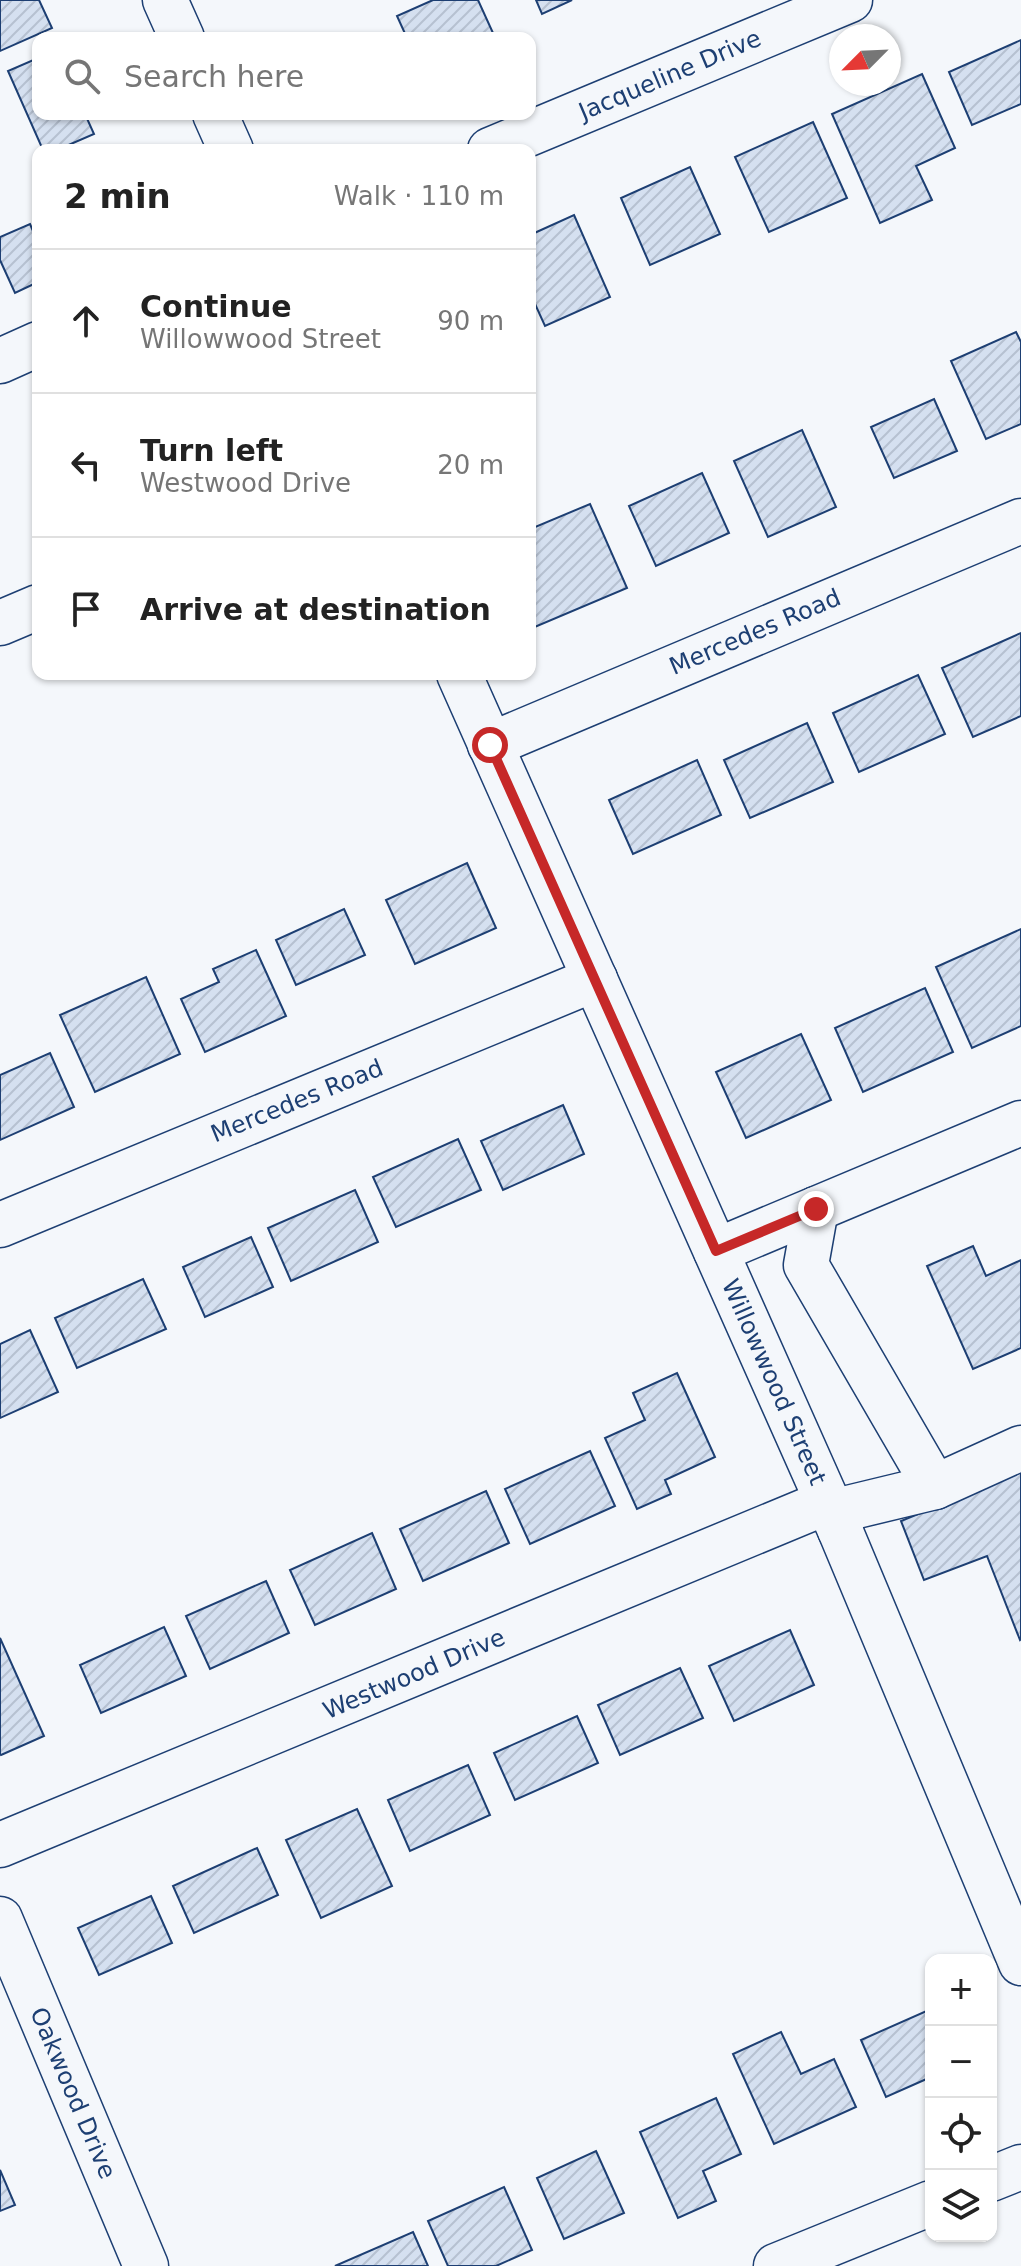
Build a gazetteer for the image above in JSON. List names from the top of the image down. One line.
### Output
{"streets":{"street":["Jacqueline Drive","Mercedes Road","Willowwood Street","Westwood Drive","Oakwood Drive"]},"crossings":[["Mercedes Road","Willowwood Street"],["Willowwood Street","Westwood Drive"]],"north":"bottom left","page":{"search":"Search here","heading":["2 min","Walk · 110 m"],"list":[["Continue","Willowwood Street","90 m"],["Turn left","Westwood Drive","20 m"],"Arrive at destination"],"map_buttons":["+","−"]}}
